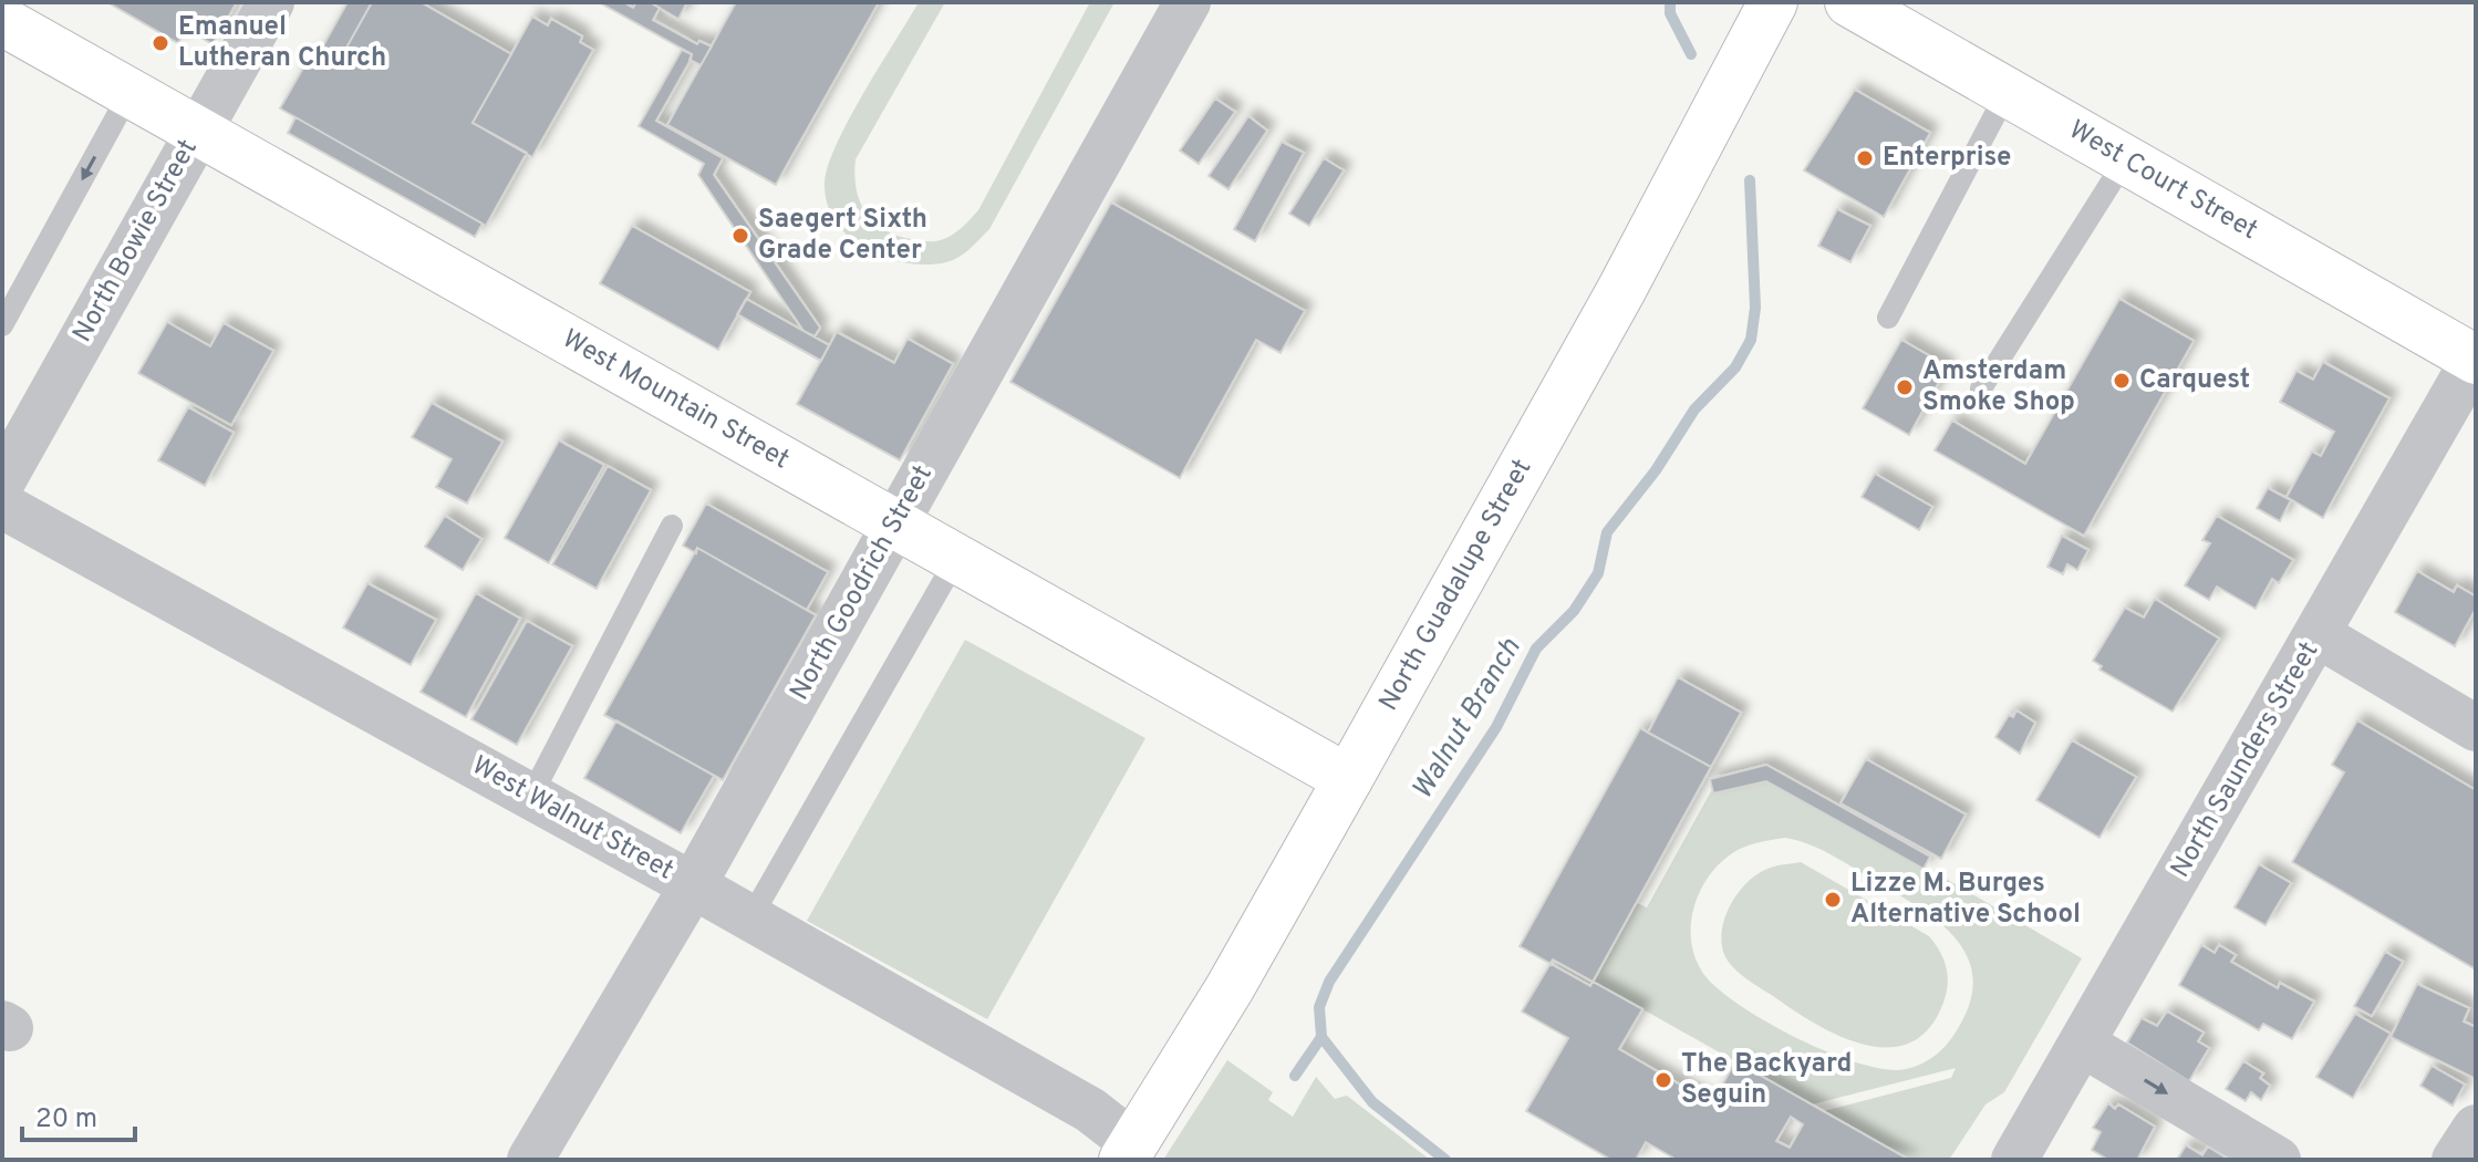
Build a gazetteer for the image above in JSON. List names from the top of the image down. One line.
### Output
{"streets":{"street":["West Court Street","North Bowie Street","West Mountain Street","North Goodrich Street","North Guadalupe Street","North Saunders Street","West Walnut Street"]},"crossings":[["West Court Street","North Saunders Street"],["North Bowie Street","West Mountain Street"],["West Mountain Street","North Goodrich Street"],["West Mountain Street","North Guadalupe Street"],["North Goodrich Street","West Walnut Street"],["North Guadalupe Street","West Walnut Street"]],"water":["Walnut Branch"],"places":["Emanuel Lutheran Church","Enterprise","Saegert Sixth Grade Center","Carquest","Amsterdam Smoke Shop","Lizze M. Burges Alternative School","The Backyard Seguin"],"scale_bar":"20 m"}
